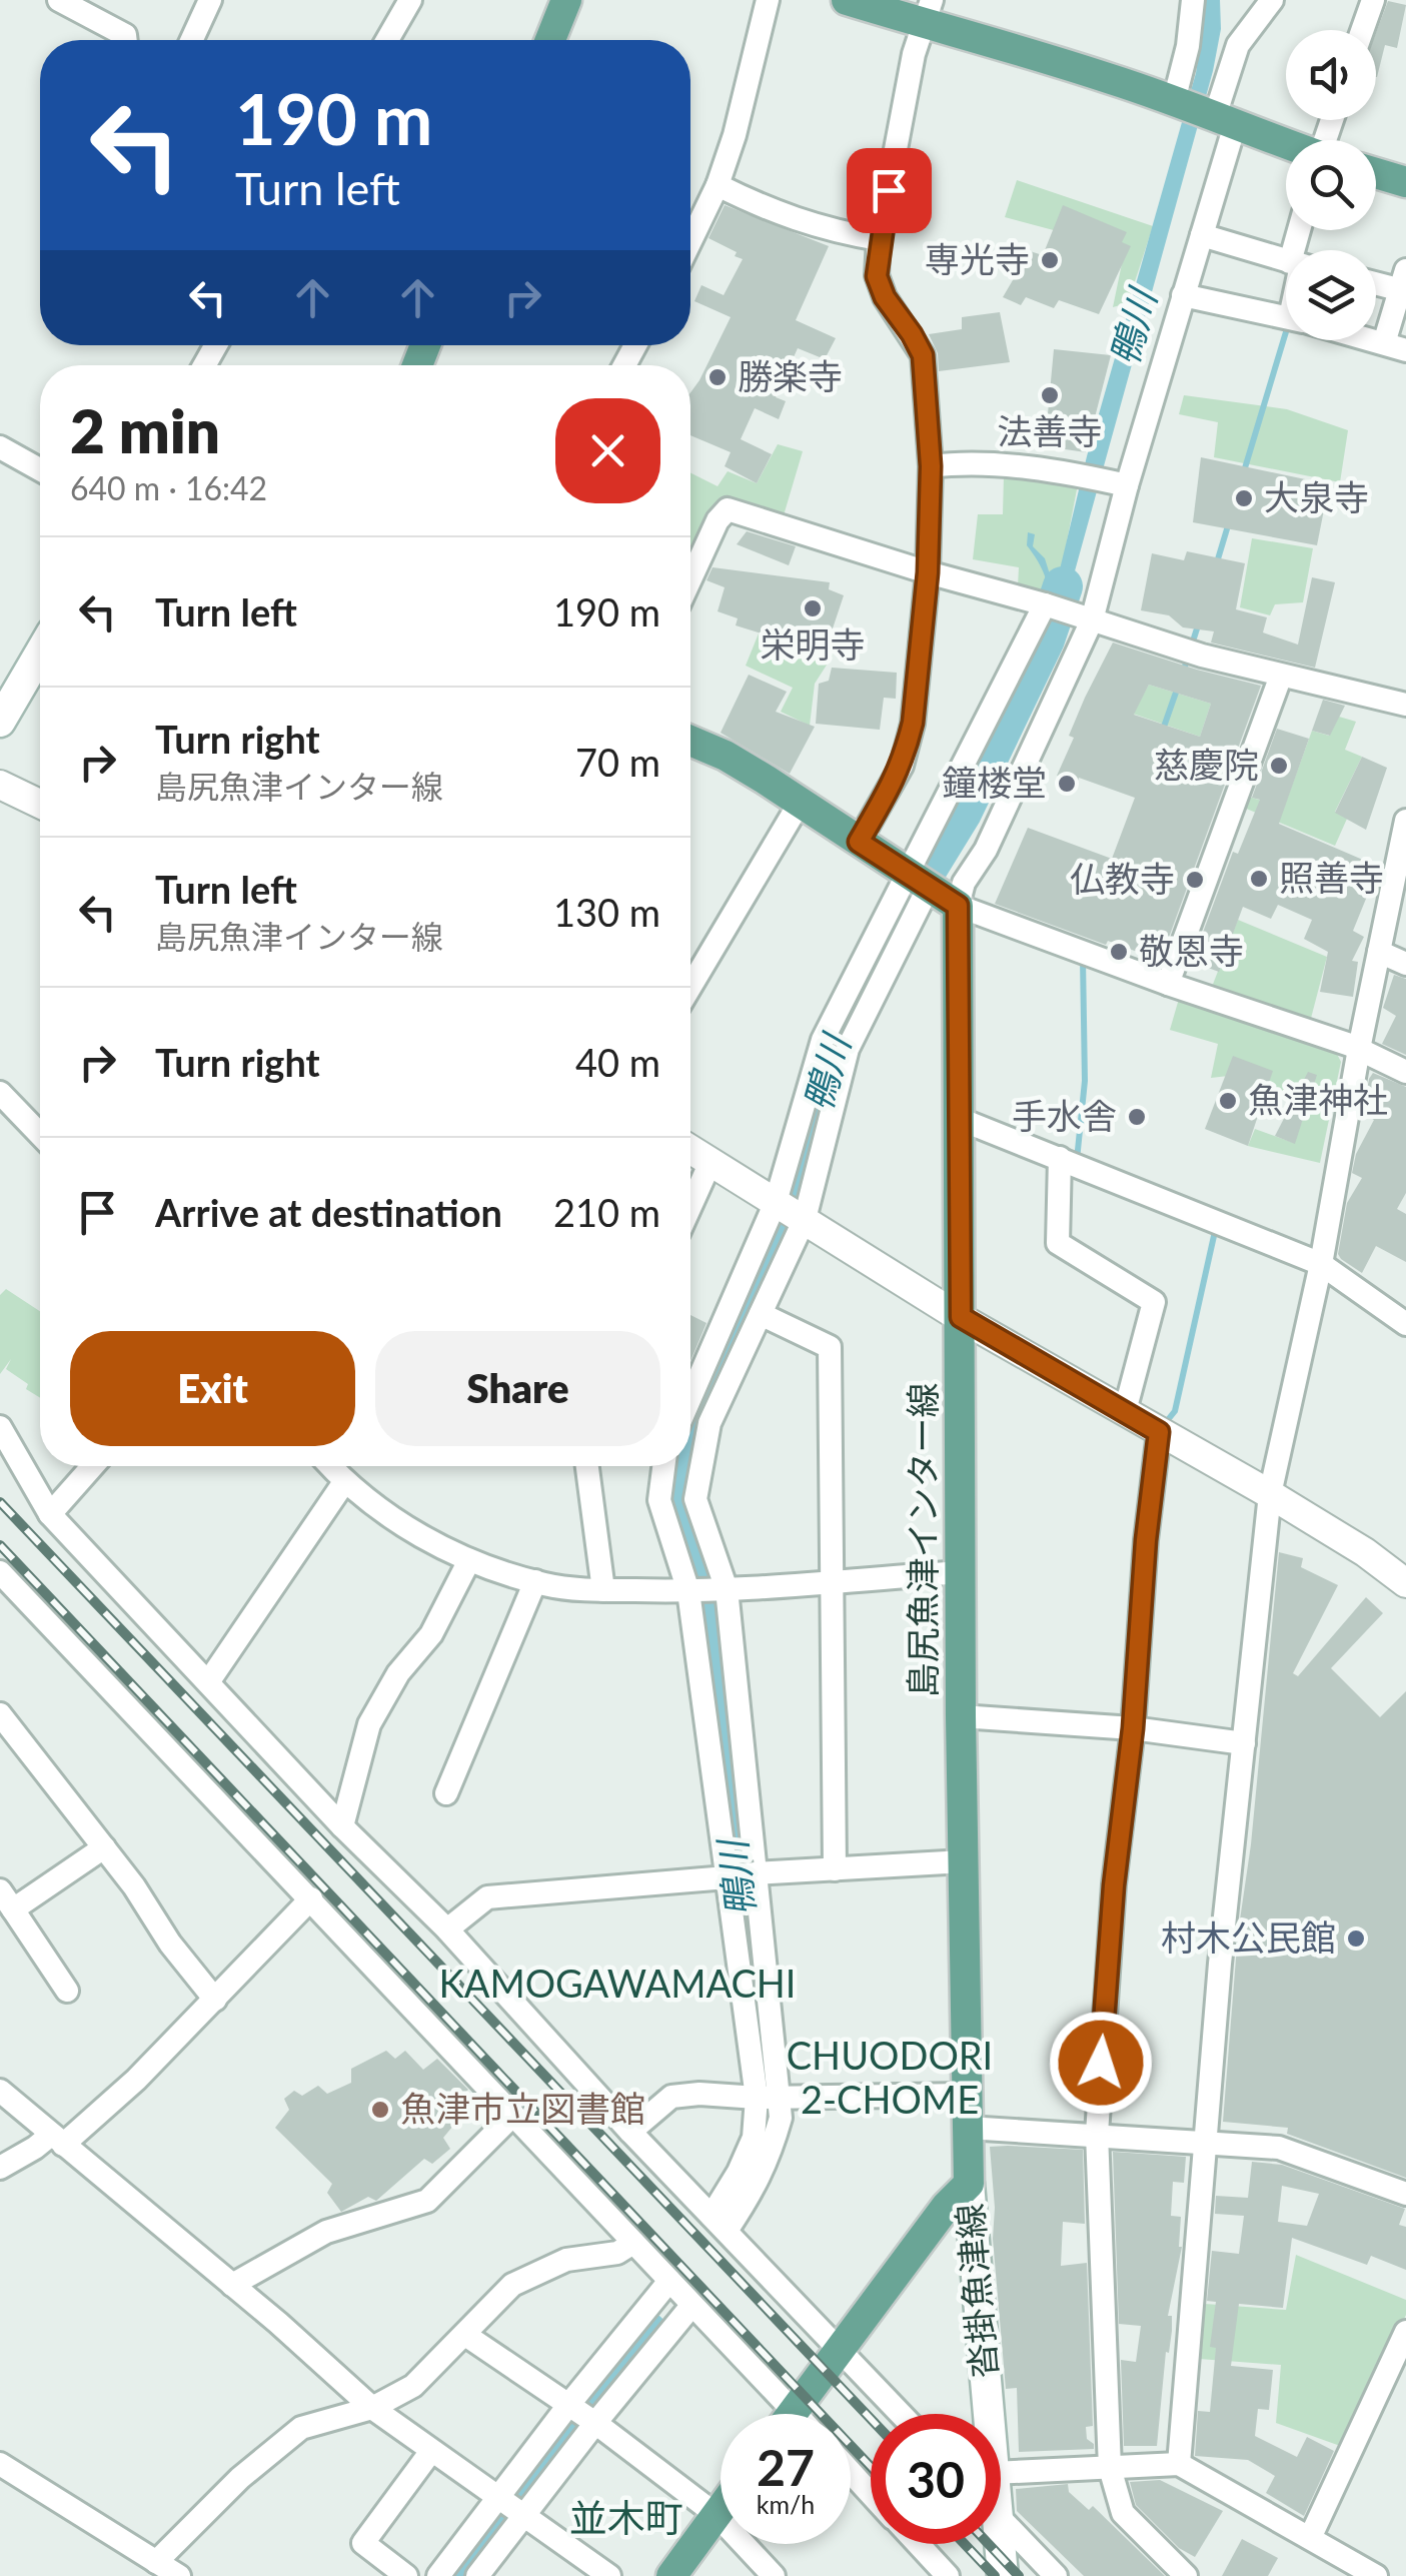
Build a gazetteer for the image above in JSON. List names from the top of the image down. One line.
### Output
{"streets":{"main road":["島尻魚津インター線","沓掛魚津線"]},"crossings":[["島尻魚津インター線","沓掛魚津線"]],"districts":["KAMOGAWAMACHI","CHUODORI 2-CHOME","並木町"],"water":["鴨川"],"places":["専光寺","勝楽寺","法善寺","大泉寺","栄明寺","慈慶院","鐘楼堂","照善寺","仏教寺","敬恩寺","魚津神社","手水舎","村木公民館","魚津市立図書館"],"page":{"turn":["190 m","Turn left"],"heading":["2 min","640 m · 16:42"],"list":[{"name":"Turn left","value":"190 m"},{"name":"Turn right","note":"島尻魚津インター線","value":"70 m"},{"name":"Turn left","note":"島尻魚津インター線","value":"130 m"},{"name":"Turn right","value":"40 m"},{"name":"Arrive at destination","value":"210 m"}],"buttons":["Exit","Share"],"speed":"27 km/h","limit":"30"}}
